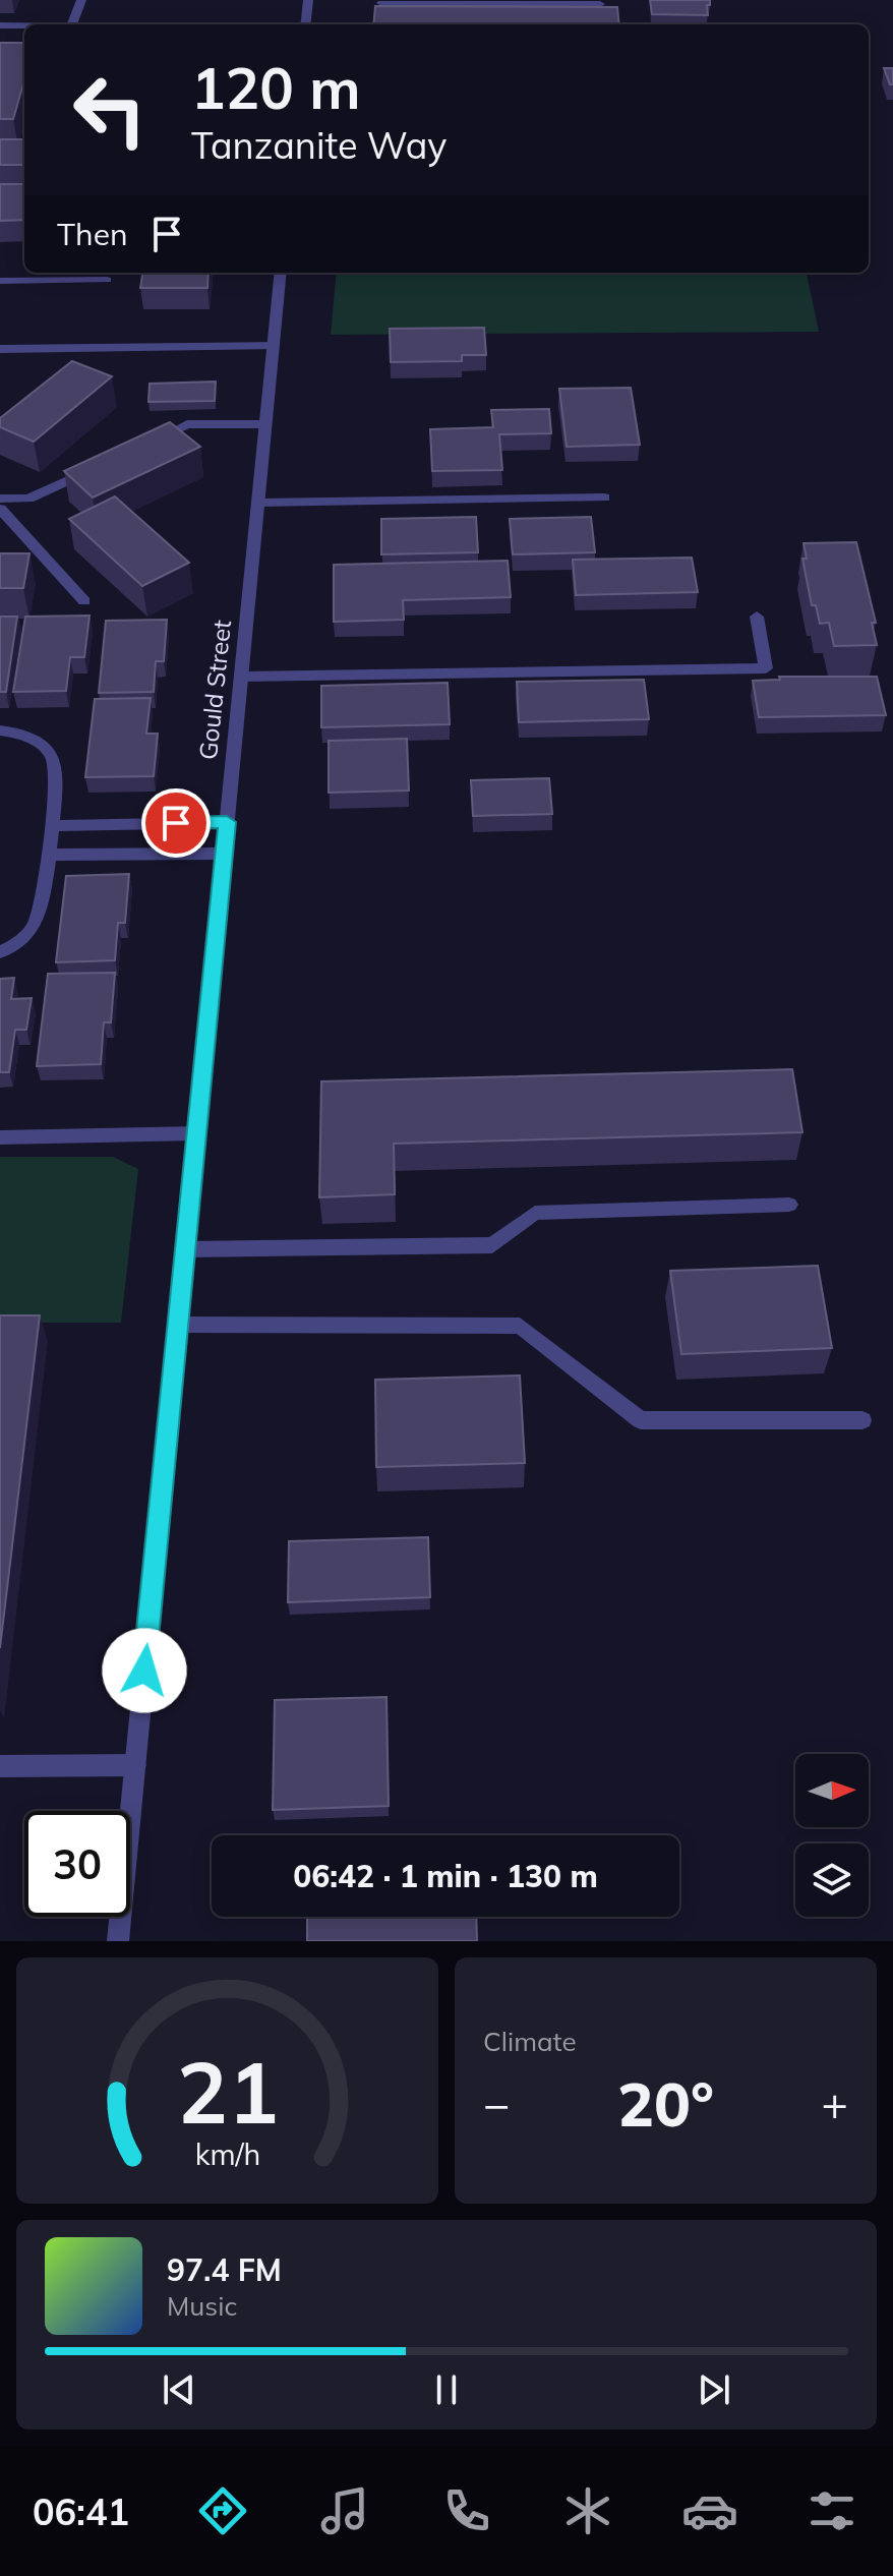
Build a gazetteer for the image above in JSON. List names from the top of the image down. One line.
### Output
{"streets":{"street":["Gould Street"]},"north":"right","page":{"turn":["120 m","Tanzanite Way"],"then":"Then","limit":"30","trip":"06:42 · 1 min · 130 m","tile":"Climate","heat":["−","20°","+"],"song":["97.4 FM","Music"],"tabs":"06:41","gauge":["21","km/h"]}}
